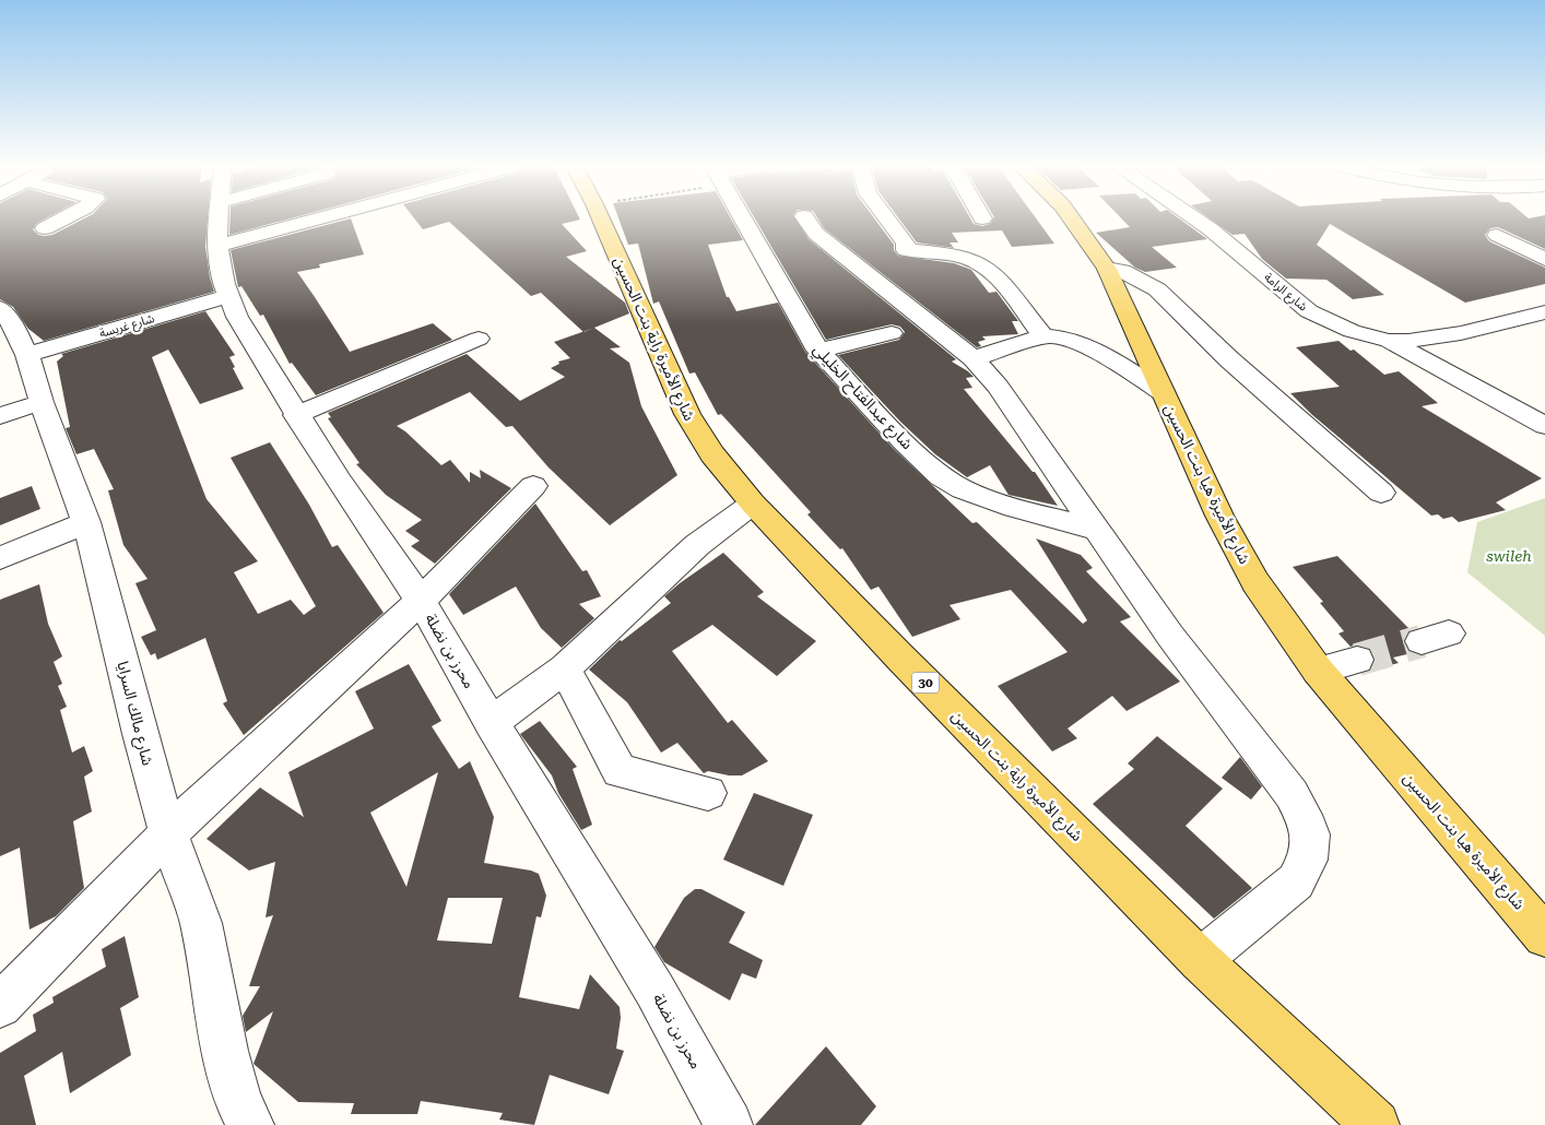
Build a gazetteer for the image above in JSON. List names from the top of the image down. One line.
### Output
{"streets":{"main road":["شارع الأميرة راية بنت الحسين","شارع الأميرة هيا بنت الحسين","30"],"street":["شارع الرامة","شارع غريسة","شارع عبدالفتاح الخليلي","محرز بن نضلة","شارع مالك السرايا"]},"crossings":[["شارع غريسة","محرز بن نضلة"],["شارع غريسة","شارع مالك السرايا"]],"parks":["swileh"]}
